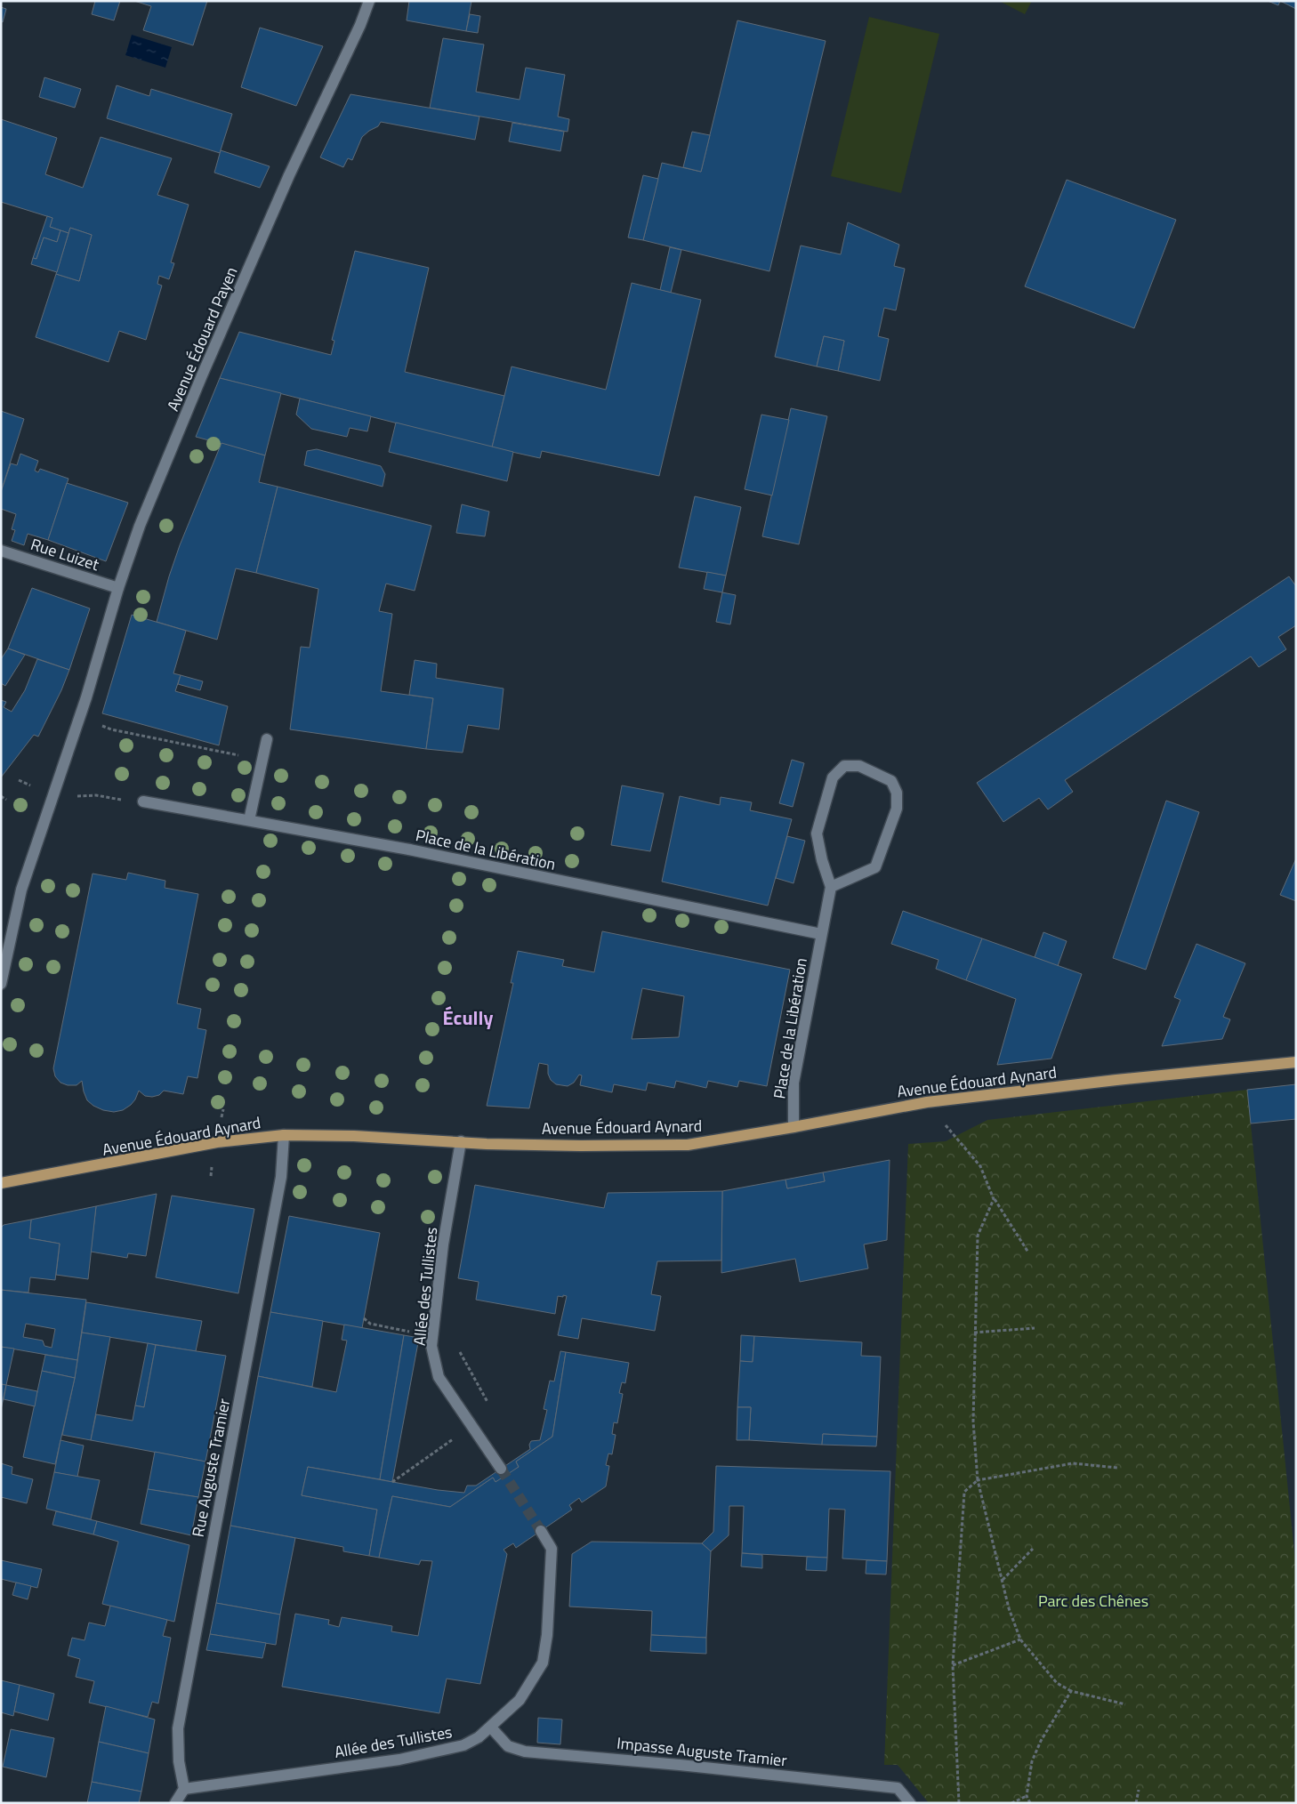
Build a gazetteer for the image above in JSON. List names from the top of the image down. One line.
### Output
{"streets":{"main road":["Avenue Édouard Aynard"],"street":["Avenue Édouard Payen","Rue Luizet","Place de la Libération","Allée des Tullistes","Rue Auguste Tramier","Impasse Auguste Tramier"]},"crossings":[["Avenue Édouard Payen","Rue Luizet"],["Place de la Libération","Avenue Édouard Aynard"],["Avenue Édouard Aynard","Allée des Tullistes"],["Avenue Édouard Aynard","Rue Auguste Tramier"],["Allée des Tullistes","Rue Auguste Tramier"],["Allée des Tullistes","Impasse Auguste Tramier"]],"districts":["Écully"],"parks":["Parc des Chênes"]}
